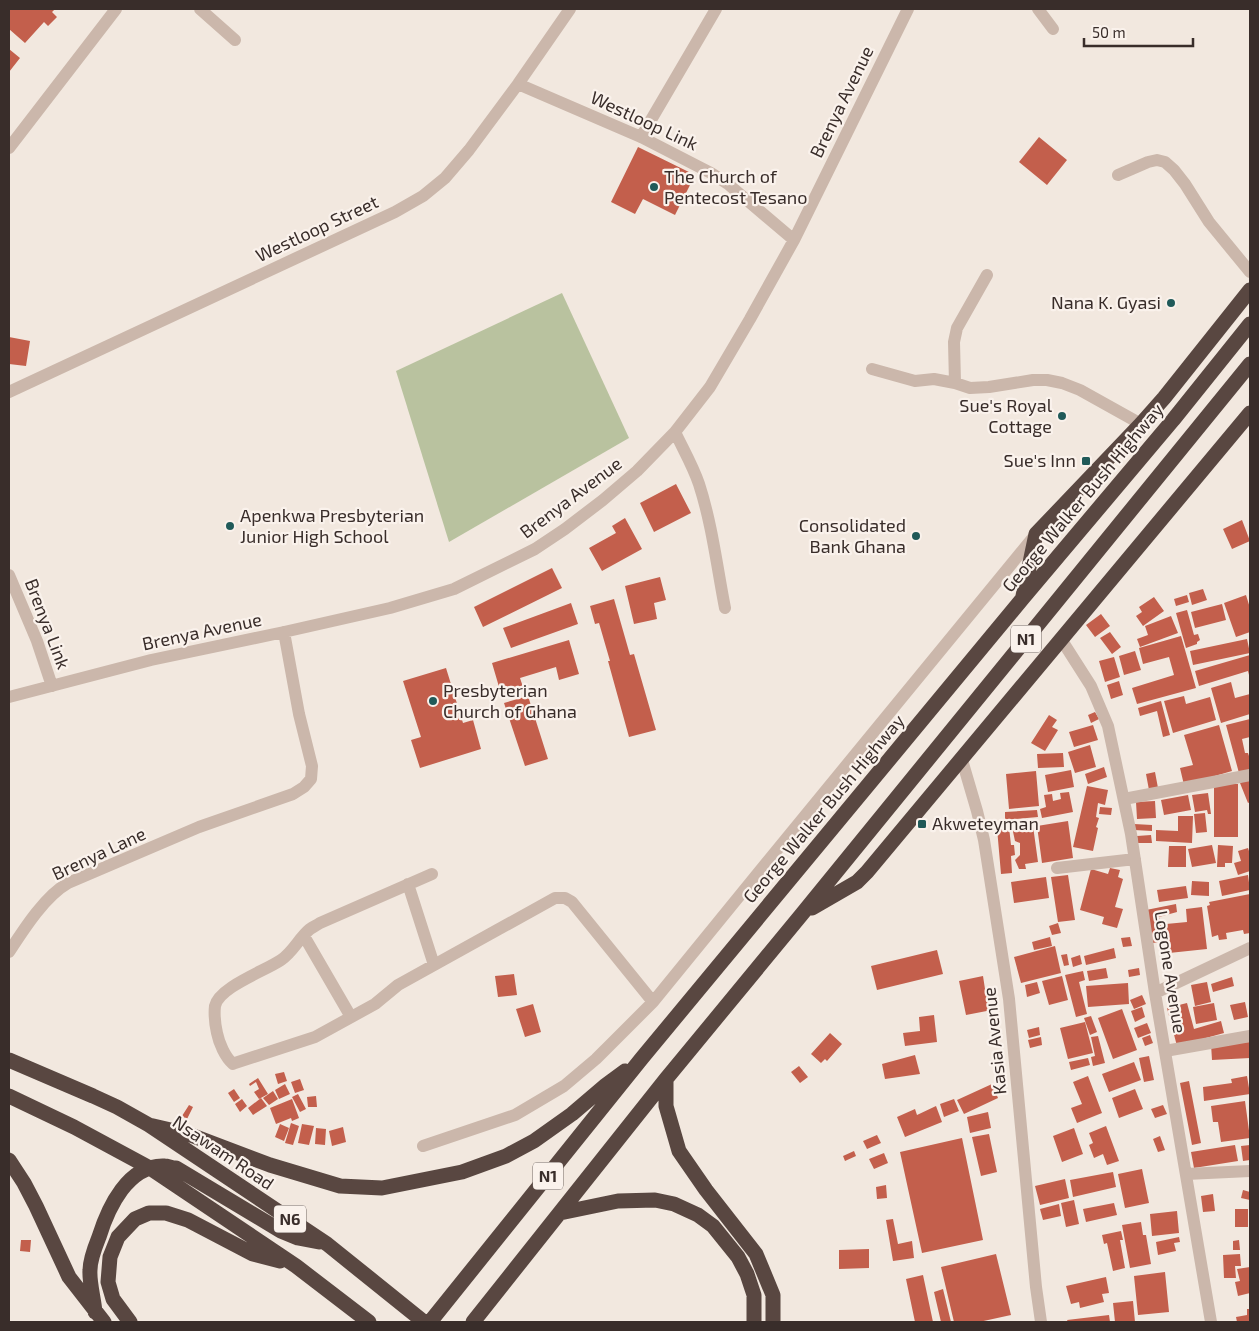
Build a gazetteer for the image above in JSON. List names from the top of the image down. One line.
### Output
{"streets":{"highway":["George Walker Bush Highway","N1","Nsawam Road","N6"],"street":["Brenya Avenue","Westloop Link","Westloop Street","Brenya Link","Brenya Lane","Logone Avenue","Kasia Avenue"]},"crossings":[["Brenya Avenue","Westloop Link"],["Brenya Avenue","Brenya Link"],["Brenya Avenue","Brenya Lane"],["Westloop Link","Westloop Street"]],"places":{"other":["The Church of Pentecost Tesano","Nana K. Gyasi","Sue's Royal Cottage","Apenkwa Presbyterian Junior High School","Consolidated Bank Ghana","Presbyterian Church of Ghana"],"transit":["Sue's Inn","Akweteyman"]},"scale_bar":"50 m"}
